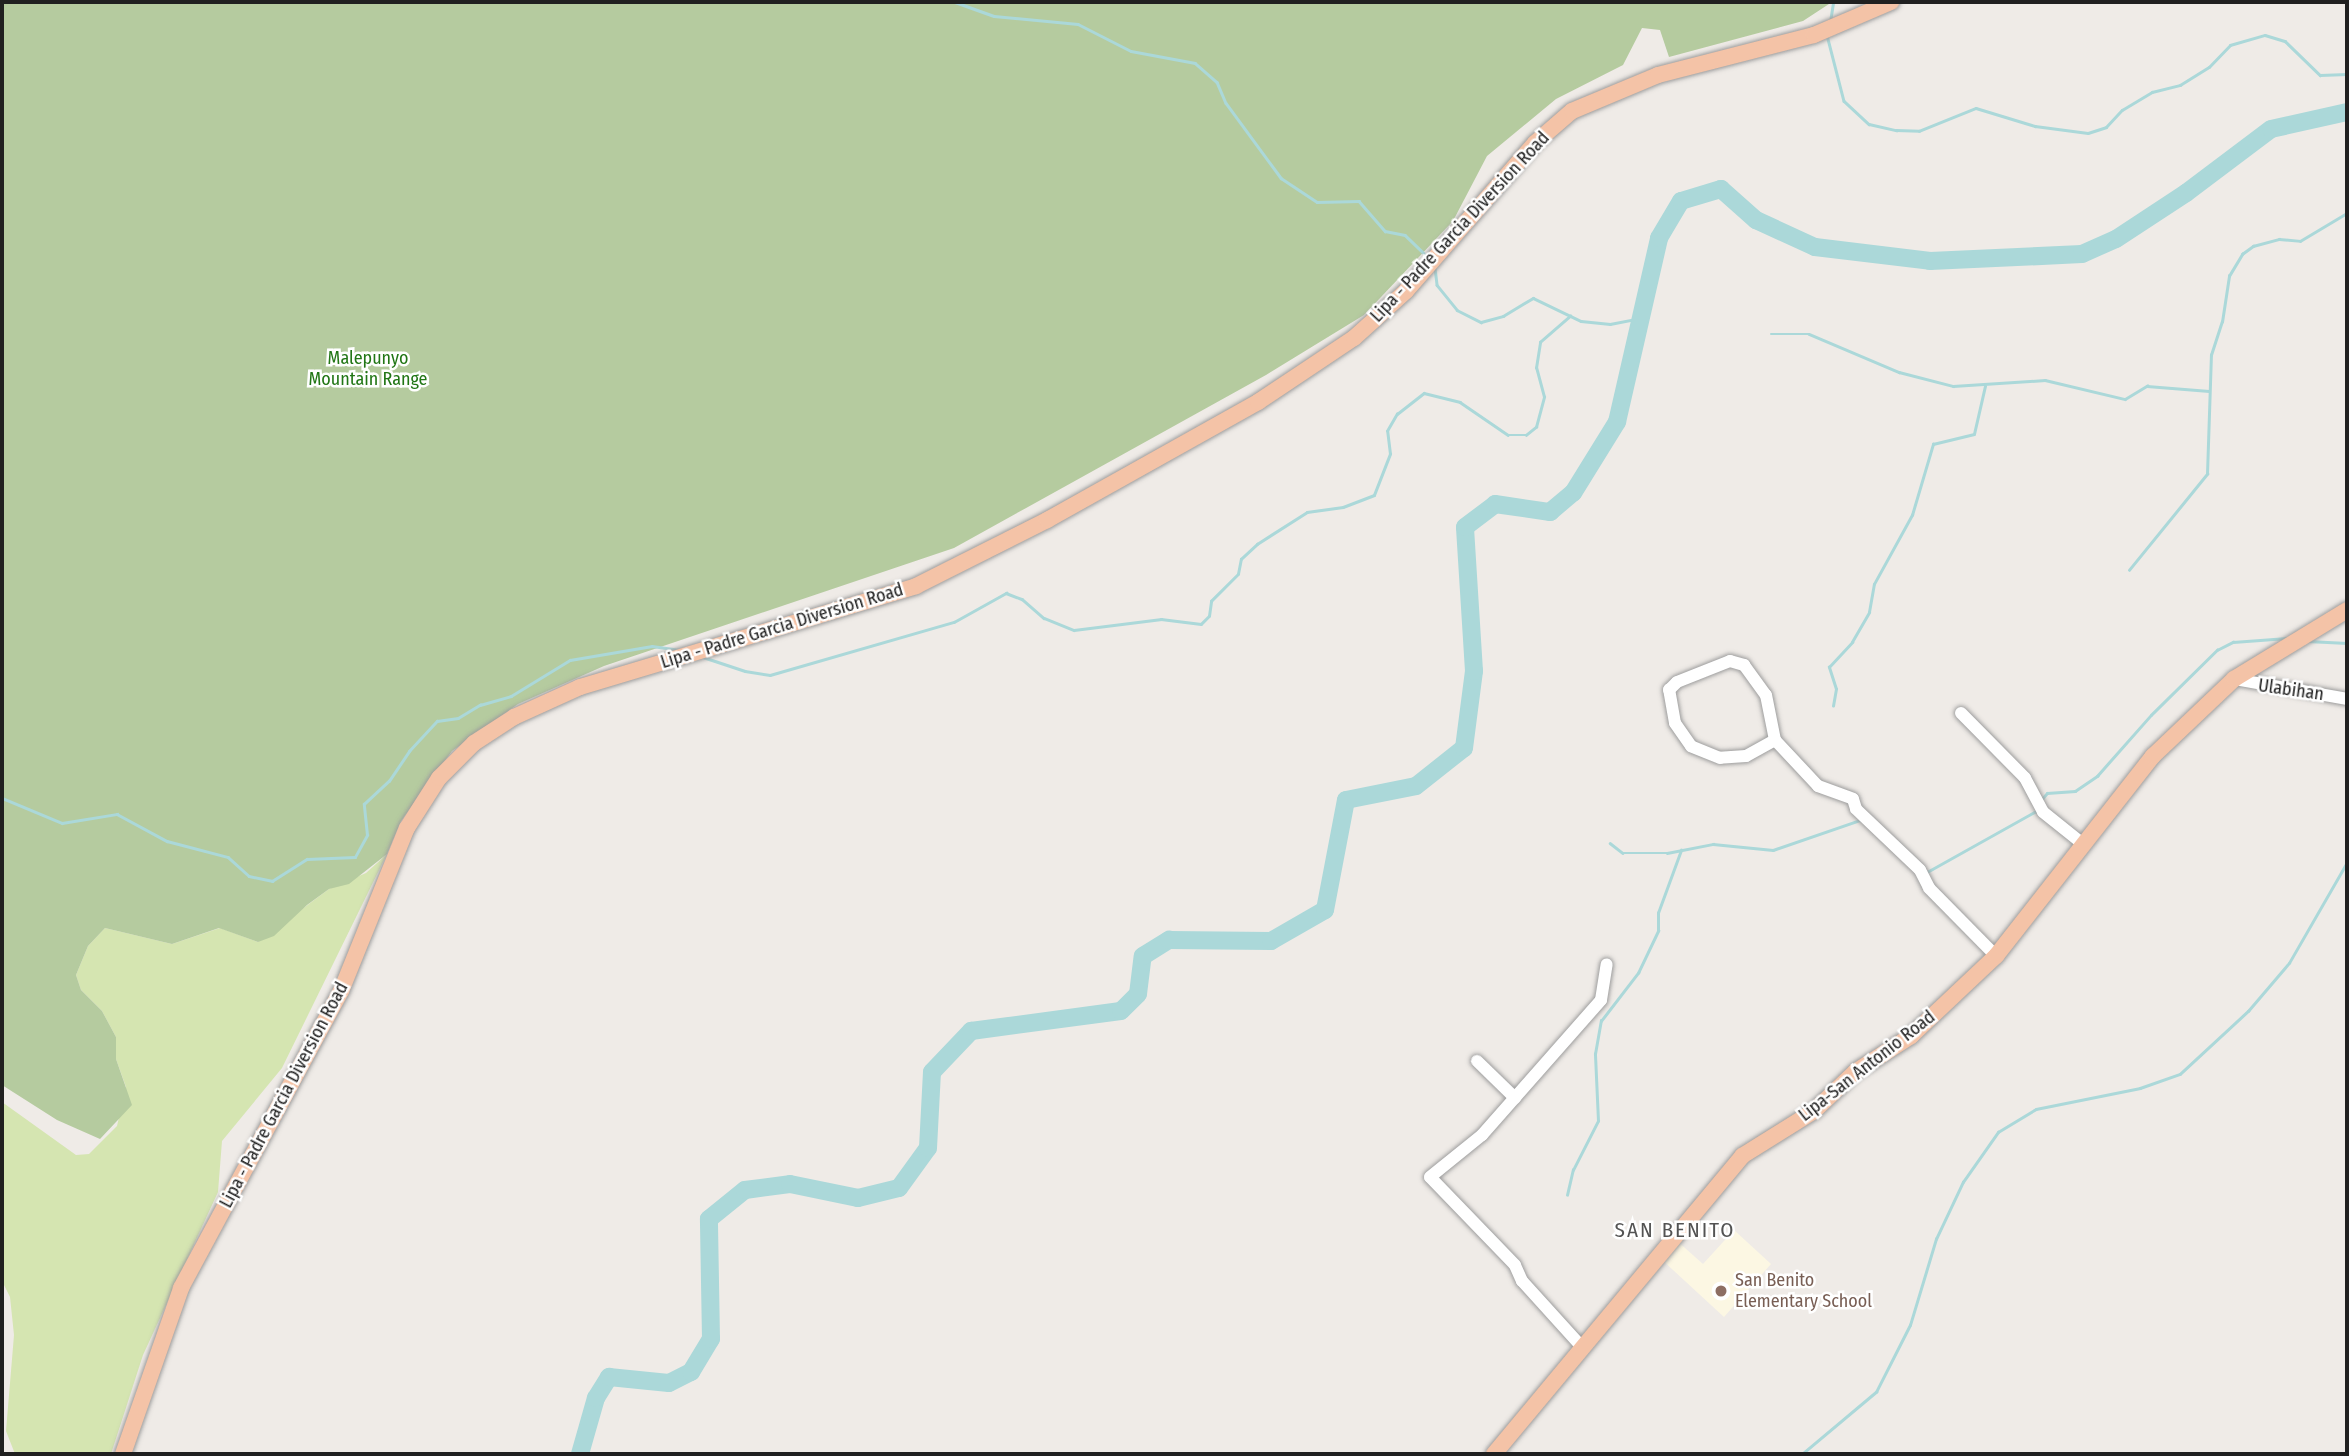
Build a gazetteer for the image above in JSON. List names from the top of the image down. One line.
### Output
{"streets":{"main road":["Lipa - Padre Garcia Diversion Road","Lipa-San Antonio Road"],"street":["Ulabihan"]},"crossings":[["Ulabihan","Lipa-San Antonio Road"]],"districts":["SAN BENITO"],"parks":["Malepunyo Mountain Range"],"places":["San Benito Elementary School"]}
